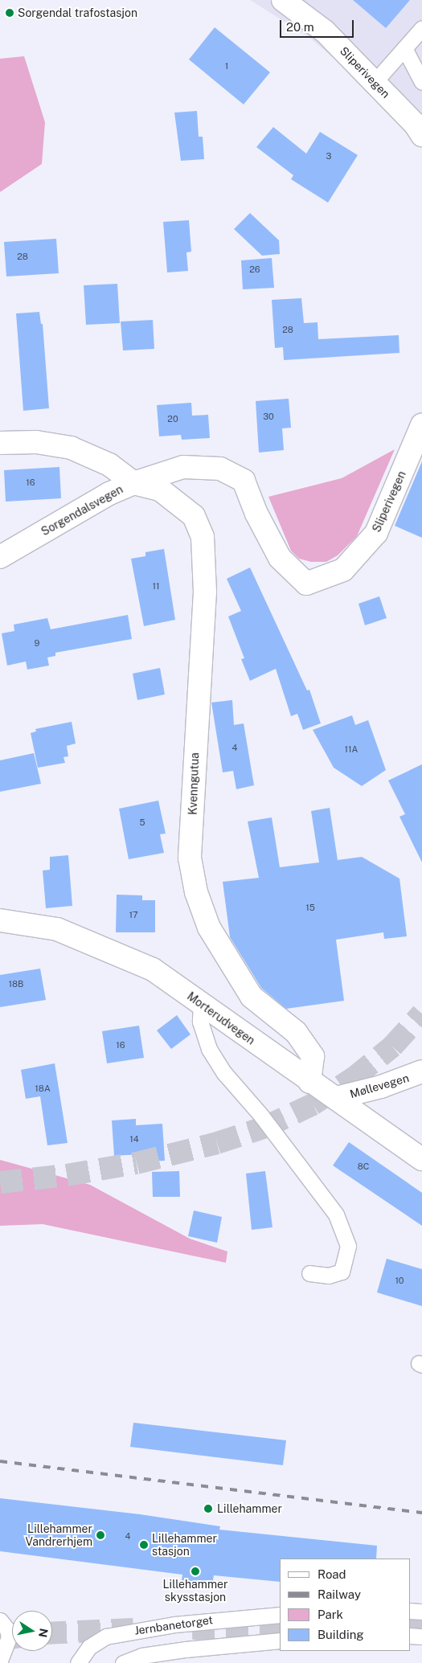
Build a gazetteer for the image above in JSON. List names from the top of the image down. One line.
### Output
{"streets":{"street":["Sliperivegen","Sorgendalsvegen","Kvenngutua","Morterudvegen","Møllevegen"],"lane":["Jernbanetorget"]},"crossings":[["Sliperivegen","Sorgendalsvegen"],["Sorgendalsvegen","Kvenngutua"],["Kvenngutua","Morterudvegen"],["Morterudvegen","Møllevegen"]],"places":["Sorgendal trafostasjon","Lillehammer","Lillehammer Vandrerhjem","Lillehammer stasjon","Lillehammer skysstasjon"],"house_numbers":["1","3","28","26","28","30","20","16","11","9","4","11A","5","15","17","18B","16","18A","14","8C","10","4"],"legend":["Road","Railway","Park","Building"],"scale_bar":"20 m","north":"right"}
